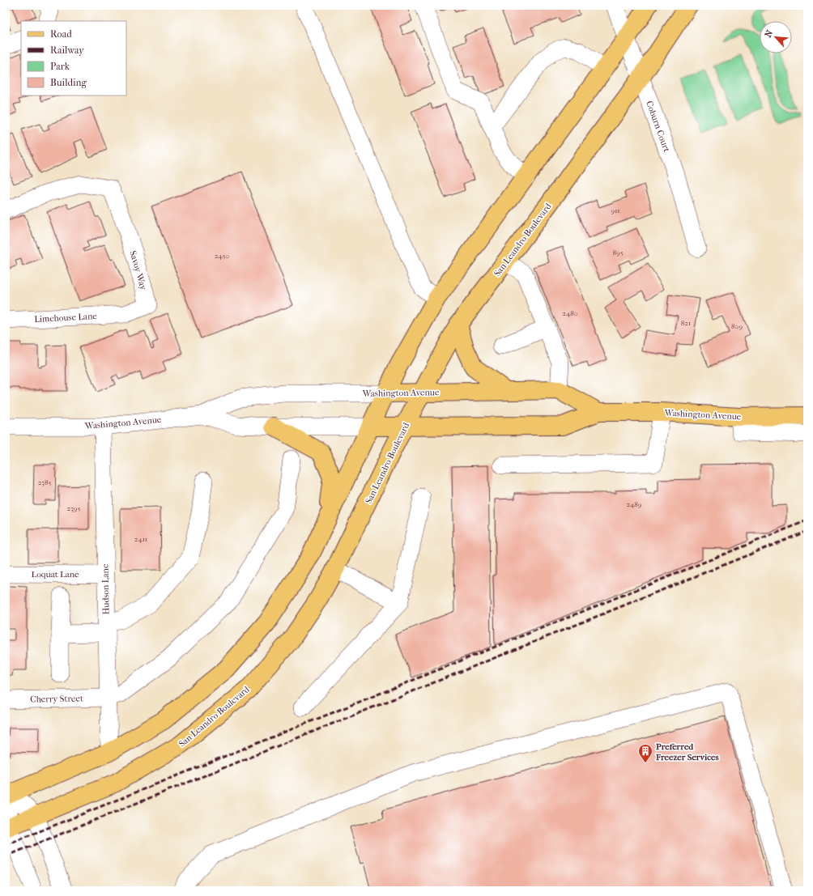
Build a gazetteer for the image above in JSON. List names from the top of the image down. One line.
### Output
{"streets":{"main road":["San Leandro Boulevard","Washington Avenue"],"street":["Coburn Court","Savoy Way","Limehouse Lane","Loquat Lane","Hudson Lane","Cherry Street"]},"crossings":[["Coburn Court","San Leandro Boulevard"],["San Leandro Boulevard","Washington Avenue"],["Savoy Way","Limehouse Lane"],["Washington Avenue","Hudson Lane"],["Loquat Lane","Hudson Lane"],["Hudson Lane","Cherry Street"]],"places":{"building":["Preferred Freezer Services"]},"house_numbers":["911","895","2450","2480","821","809","2385","2489","2395","2411"],"legend":["Road","Railway","Park","Building"],"north":"top left"}
